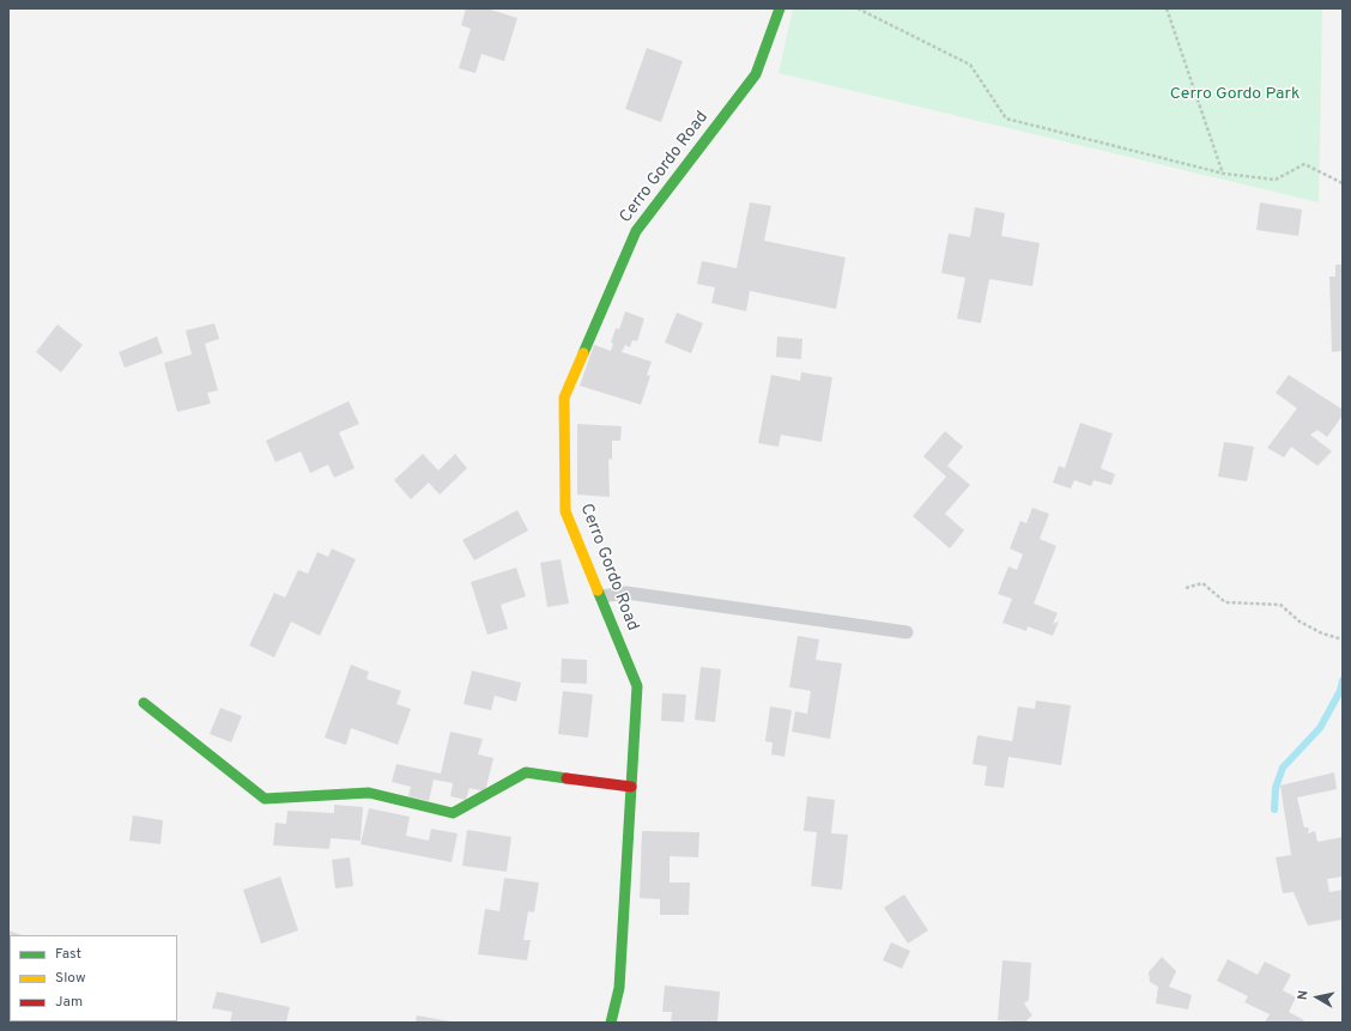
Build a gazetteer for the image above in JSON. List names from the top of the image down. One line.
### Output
{"streets":{"street":["Cerro Gordo Road"]},"parks":["Cerro Gordo Park"],"legend":["Fast","Slow","Jam"],"north":"left"}
